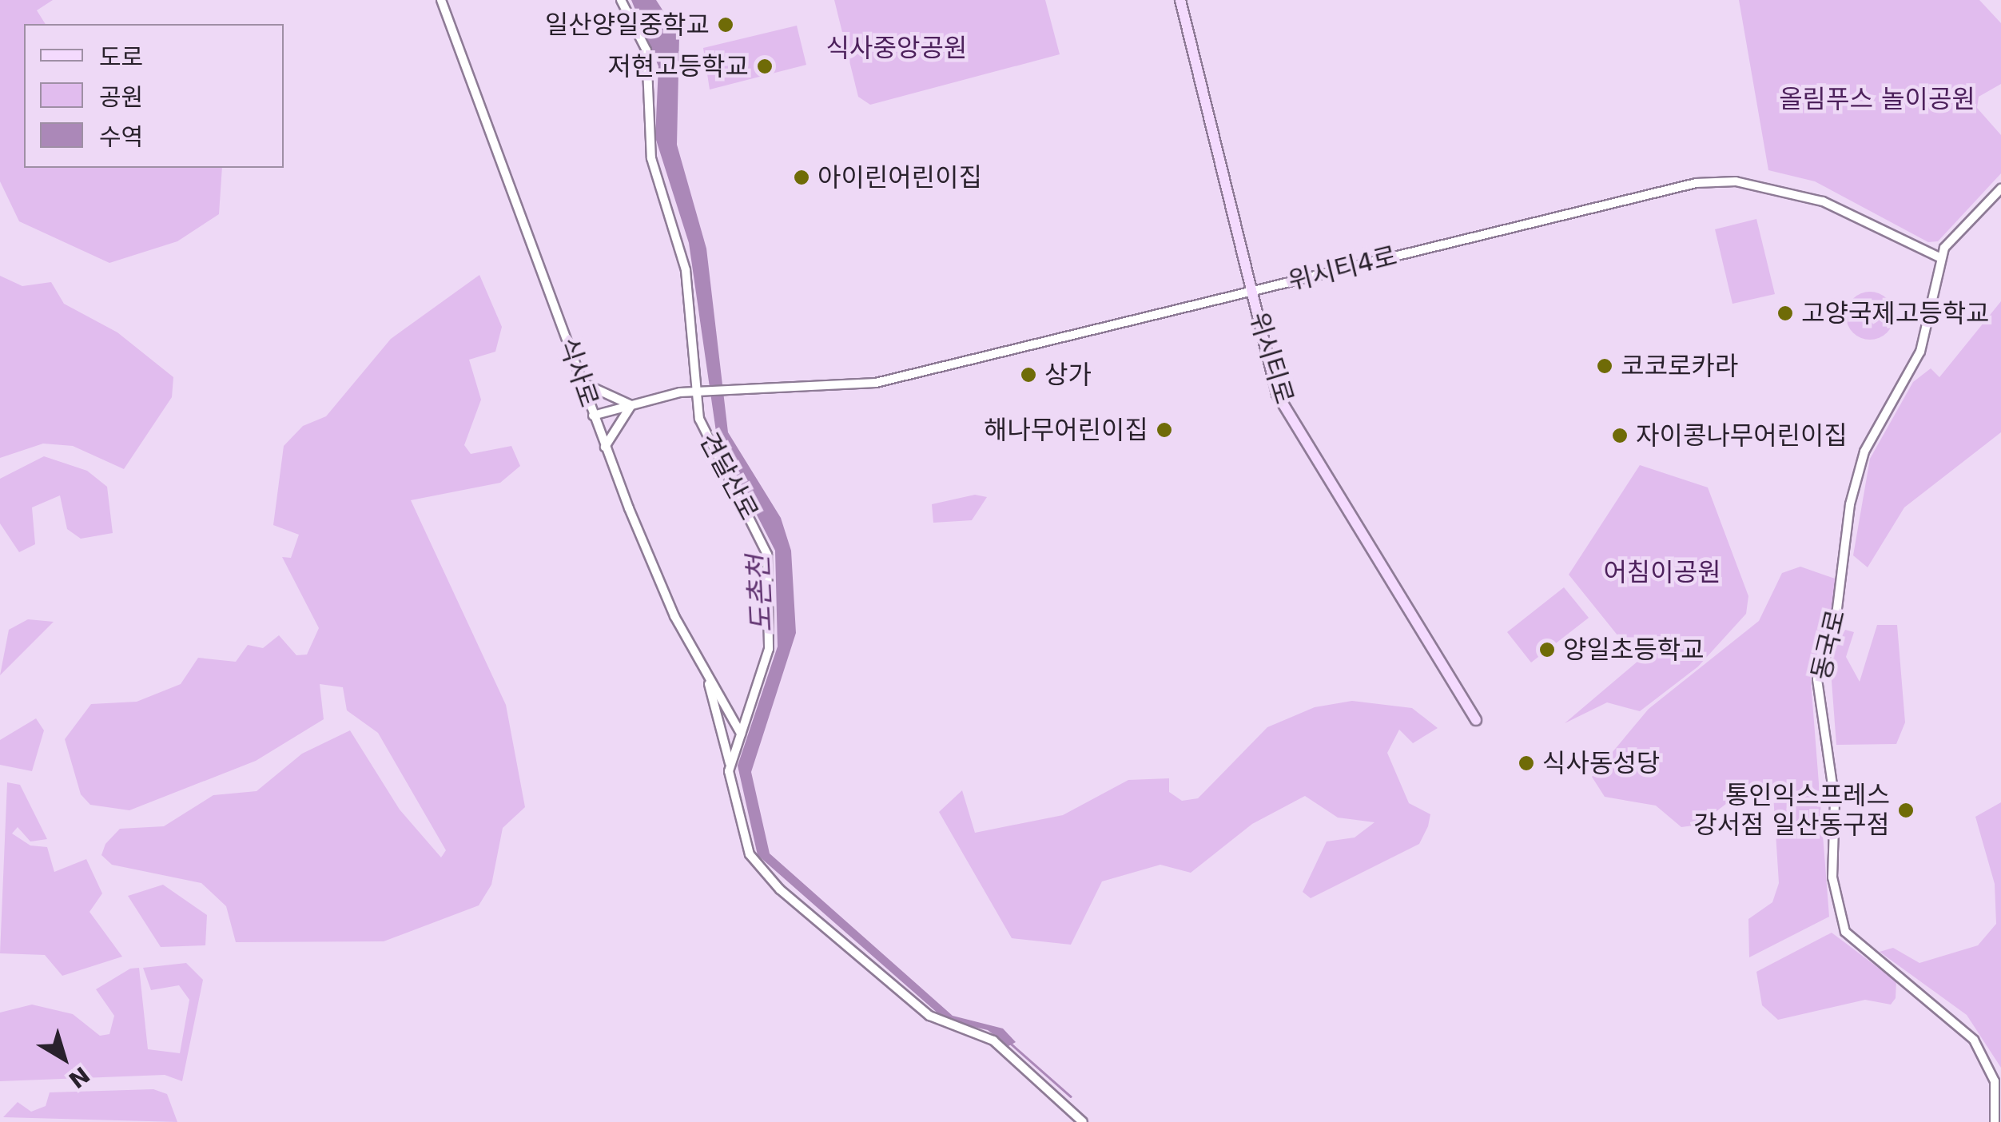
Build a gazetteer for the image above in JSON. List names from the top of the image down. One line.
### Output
{"streets":{"main road":["위시티로"],"street":["위시티4로","식사로","견달산로","동국로"]},"crossings":[["위시티4로","위시티로"],["위시티4로","견달산로"],["위시티4로","동국로"],["식사로","견달산로"]],"water":["도촌천"],"parks":["식사중앙공원","올림푸스 놀이공원","어침이공원"],"places":["일산양일중학교","저현고등학교","아이린어린이집","고양국제고등학교","코코로카라","상가","해나무어린이집","자이콩나무어린이집","양일초등학교","식사동성당","통인익스프레스 강서점 일산동구점"],"legend":["도로","공원","수역"],"north":"bottom right"}
